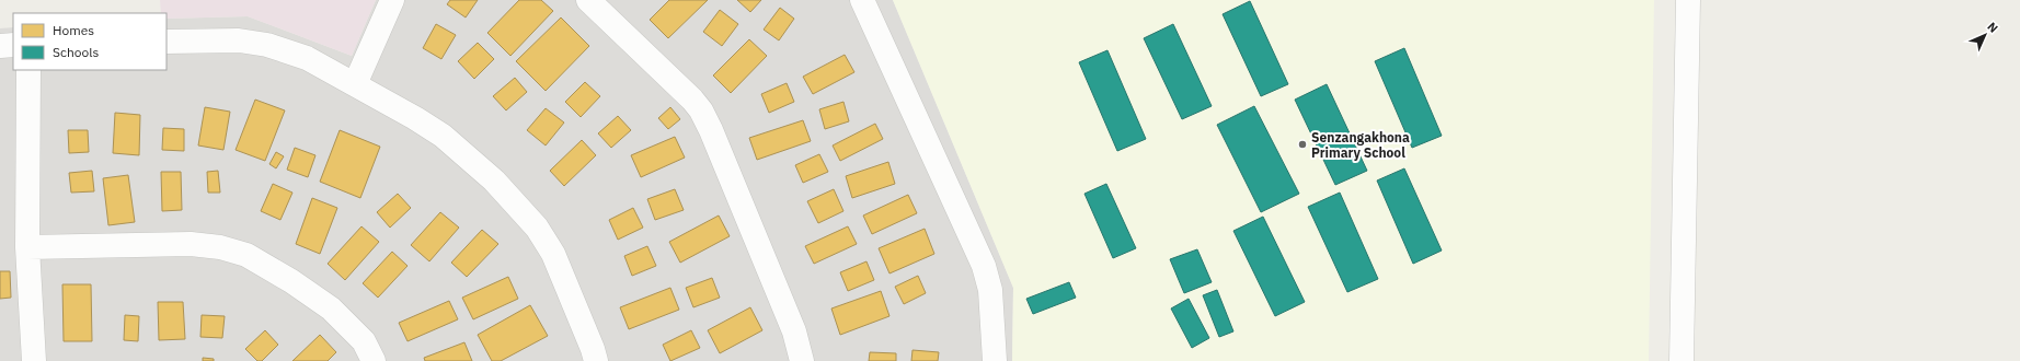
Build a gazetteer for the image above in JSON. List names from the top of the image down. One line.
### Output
{"places":["Senzangakhona Primary School"],"legend":["Homes","Schools"],"north":"top right"}
